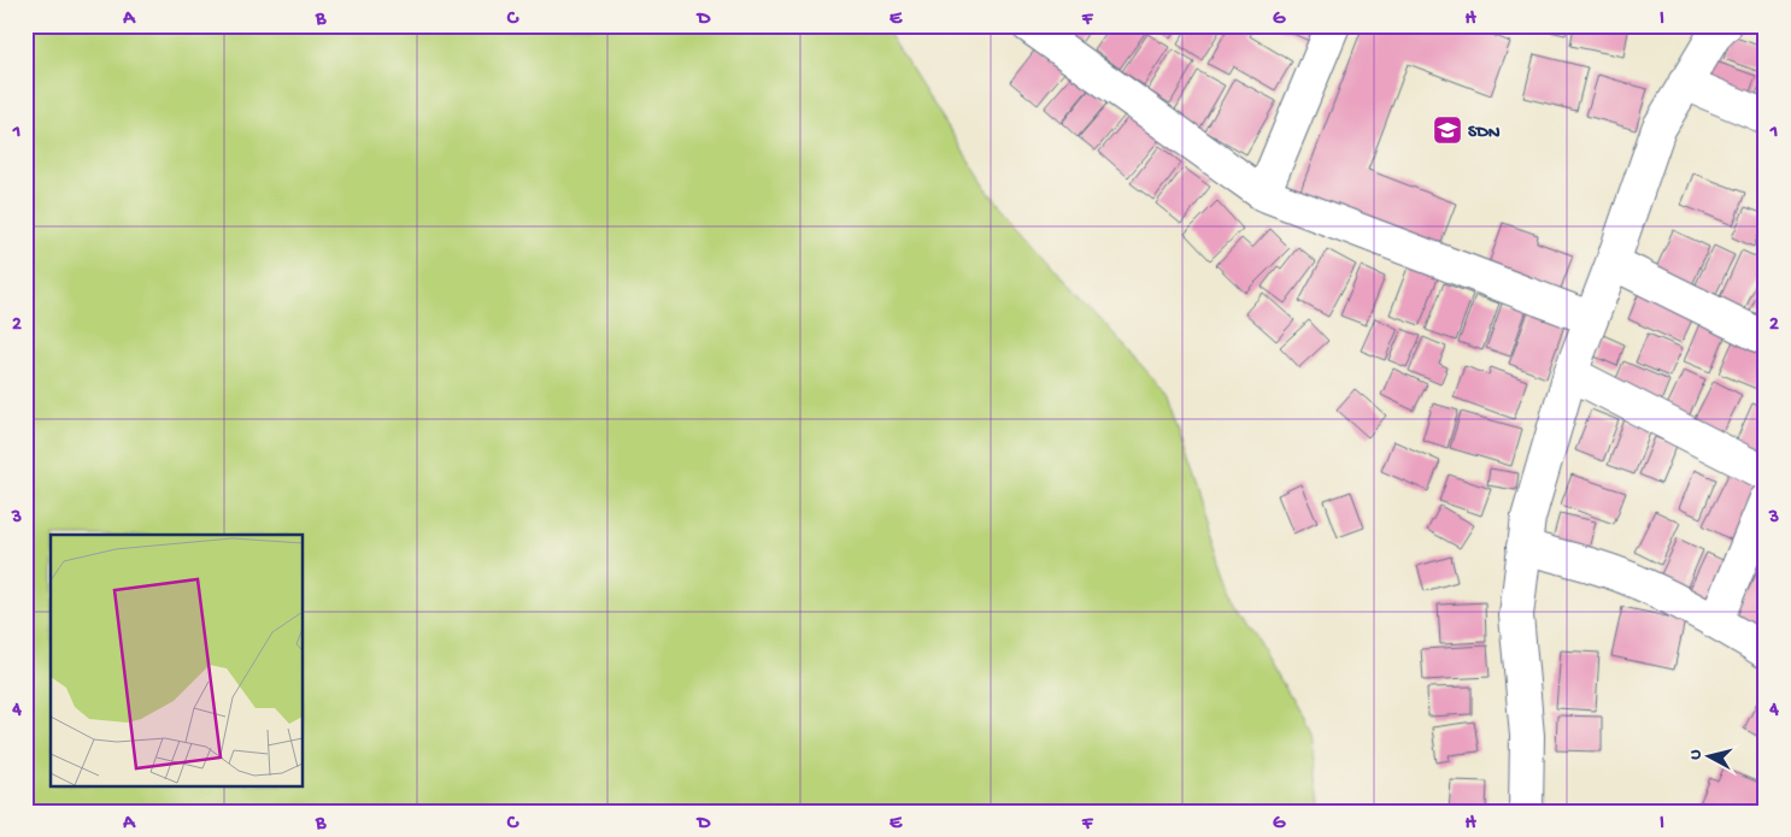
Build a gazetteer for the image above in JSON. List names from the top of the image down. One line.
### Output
{"places":{"school or university":["SDN"]},"north":"left","grid":{"columns":["A","B","C","D","E","F","G","H","I"],"rows":["1","2","3","4"]}}
